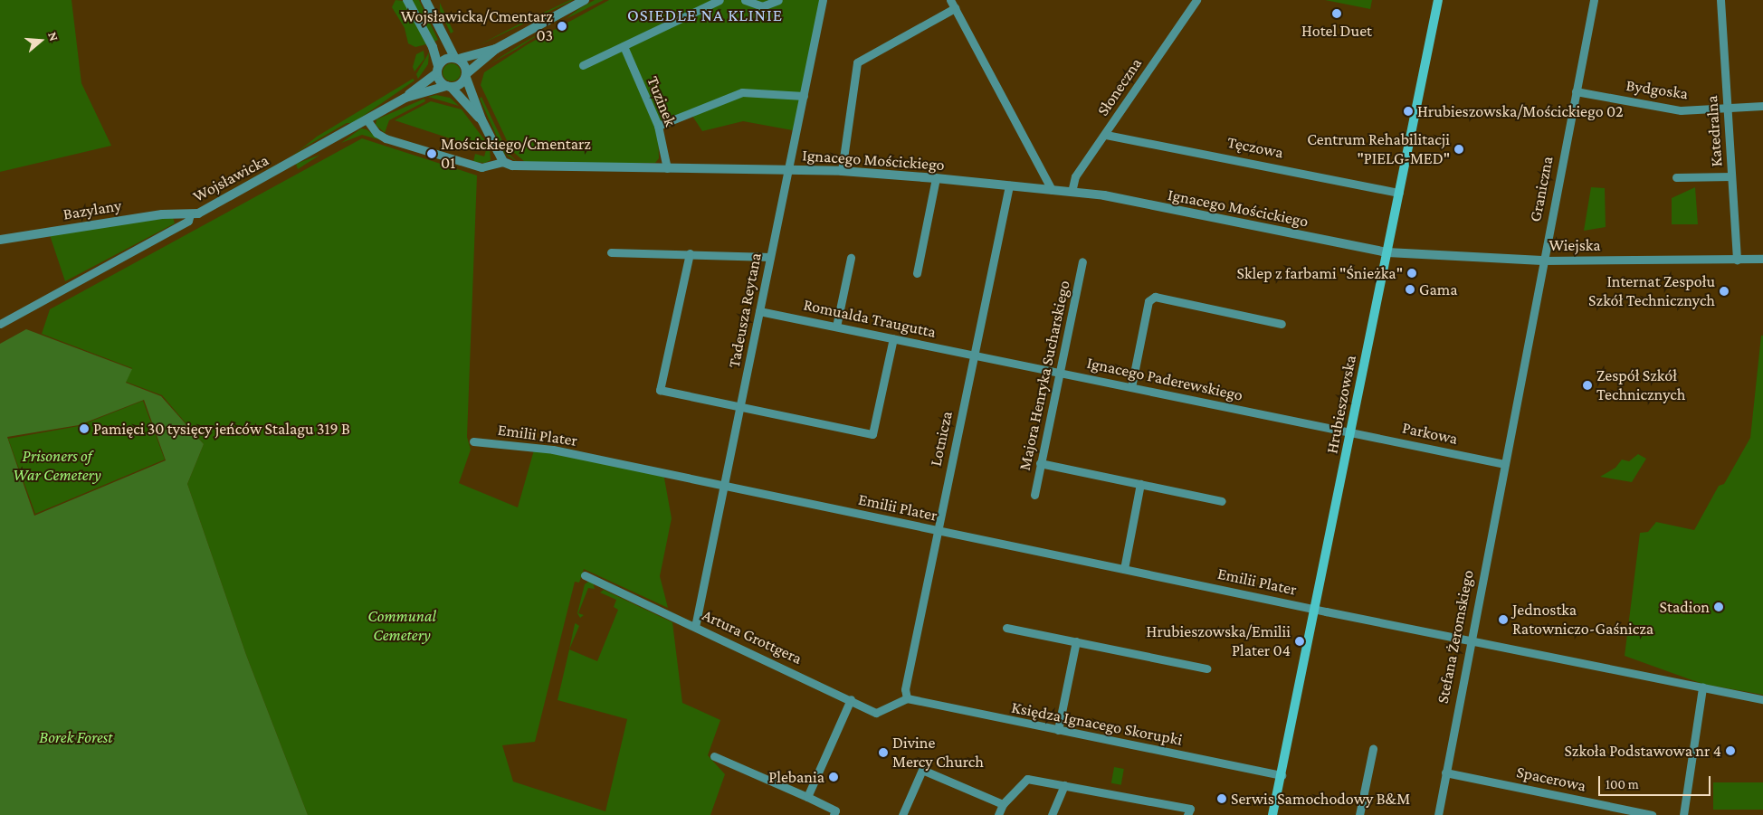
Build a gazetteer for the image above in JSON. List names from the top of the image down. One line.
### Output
{"streets":{"main road":["Hrubieszowska"],"street":["Słoneczna","Bydgoska","Tuzinek","Katedralna","Tęczowa","Ignacego Mościckiego","Wojsławicka","Graniczna","Bazylany","Wiejska","Tadeusza Reytana","Romualda Traugutta","Majora Henryka Sucharskiego","Ignacego Paderewskiego","Parkowa","Emilii Plater","Lotnicza","Artura Grottgera","Stefana Żeromskiego","Księdza Ignacego Skorupki","Spacerowa"]},"crossings":[["Słoneczna","Tęczowa"],["Słoneczna","Ignacego Mościckiego"],["Bydgoska","Katedralna"],["Bydgoska","Graniczna"],["Tuzinek","Ignacego Mościckiego"],["Katedralna","Wiejska"],["Tęczowa","Hrubieszowska"],["Ignacego Mościckiego","Wiejska"],["Ignacego Mościckiego","Tadeusza Reytana"],["Ignacego Mościckiego","Hrubieszowska"],["Ignacego Mościckiego","Lotnicza"],["Wojsławicka","Bazylany"],["Graniczna","Wiejska"],["Graniczna","Parkowa"],["Graniczna","Stefana Żeromskiego"],["Wiejska","Hrubieszowska"],["Tadeusza Reytana","Romualda Traugutta"],["Tadeusza Reytana","Emilii Plater"],["Tadeusza Reytana","Artura Grottgera"],["Romualda Traugutta","Ignacego Paderewskiego"],["Romualda Traugutta","Lotnicza"],["Majora Henryka Sucharskiego","Ignacego Paderewskiego"],["Ignacego Paderewskiego","Hrubieszowska"],["Ignacego Paderewskiego","Parkowa"],["Ignacego Paderewskiego","Lotnicza"],["Hrubieszowska","Parkowa"],["Hrubieszowska","Emilii Plater"],["Hrubieszowska","Księdza Ignacego Skorupki"],["Parkowa","Stefana Żeromskiego"],["Emilii Plater","Lotnicza"],["Emilii Plater","Stefana Żeromskiego"],["Lotnicza","Artura Grottgera"],["Lotnicza","Księdza Ignacego Skorupki"],["Artura Grottgera","Księdza Ignacego Skorupki"],["Stefana Żeromskiego","Spacerowa"]],"districts":["OSIEDLE NA KLINIE"],"parks":["Prisoners of War Cemetery","Communal Cemetery","Borek Forest"],"places":["Hotel Duet","Wojsławicka/Cmentarz 03","Hrubieszowska/Mościckiego 02","Centrum Rehabilitacji \"PIELG-MED\"","Mościckiego/Cmentarz 01","Sklep z farbami \"Śnieżka\"","Gama","Internat Zespołu Szkół Technicznych","Zespół Szkół Technicznych","Pamięci 30 tysięcy jeńców Stalagu 319 B","Stadion","Jednostka Ratowniczo-Gaśnicza","Hrubieszowska/Emilii Plater 04","Szkoła Podstawowa nr 4","Divine Mercy Church","Plebania","Serwis Samochodowy B&M"],"scale_bar":"100 m","north":"right"}
